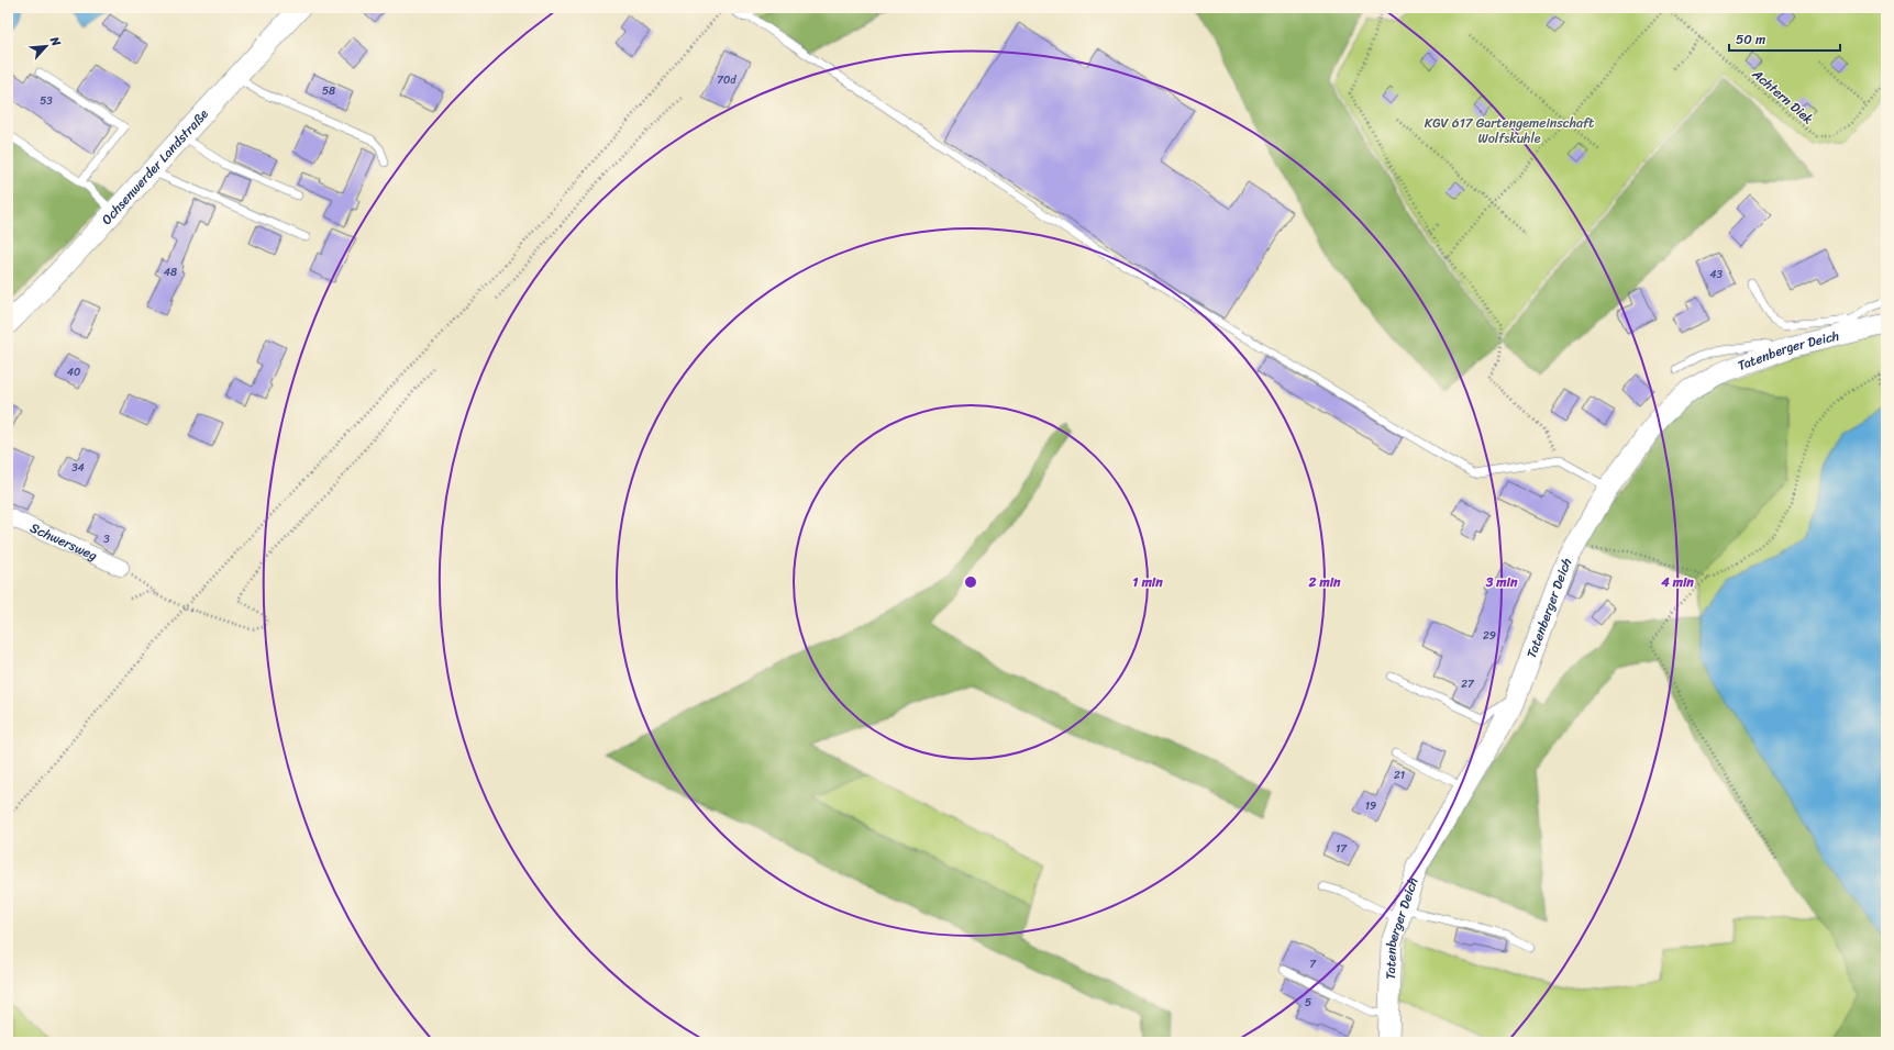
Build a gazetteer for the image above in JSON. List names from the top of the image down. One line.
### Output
{"streets":{"street":["Ochsenwerder Landstraße","Tatenberger Deich","Schwersweg"],"path":["Achtern Diek"]},"parks":["KGV 617 Gartengemeinschaft Wolfskuhle"],"house_numbers":["70d","58","53","48","43","40","34","3","29","27","21","19","17","7","5"],"scale_bar":"50 m","north":"top right","rings":["1 min","2 min","3 min","4 min"]}
